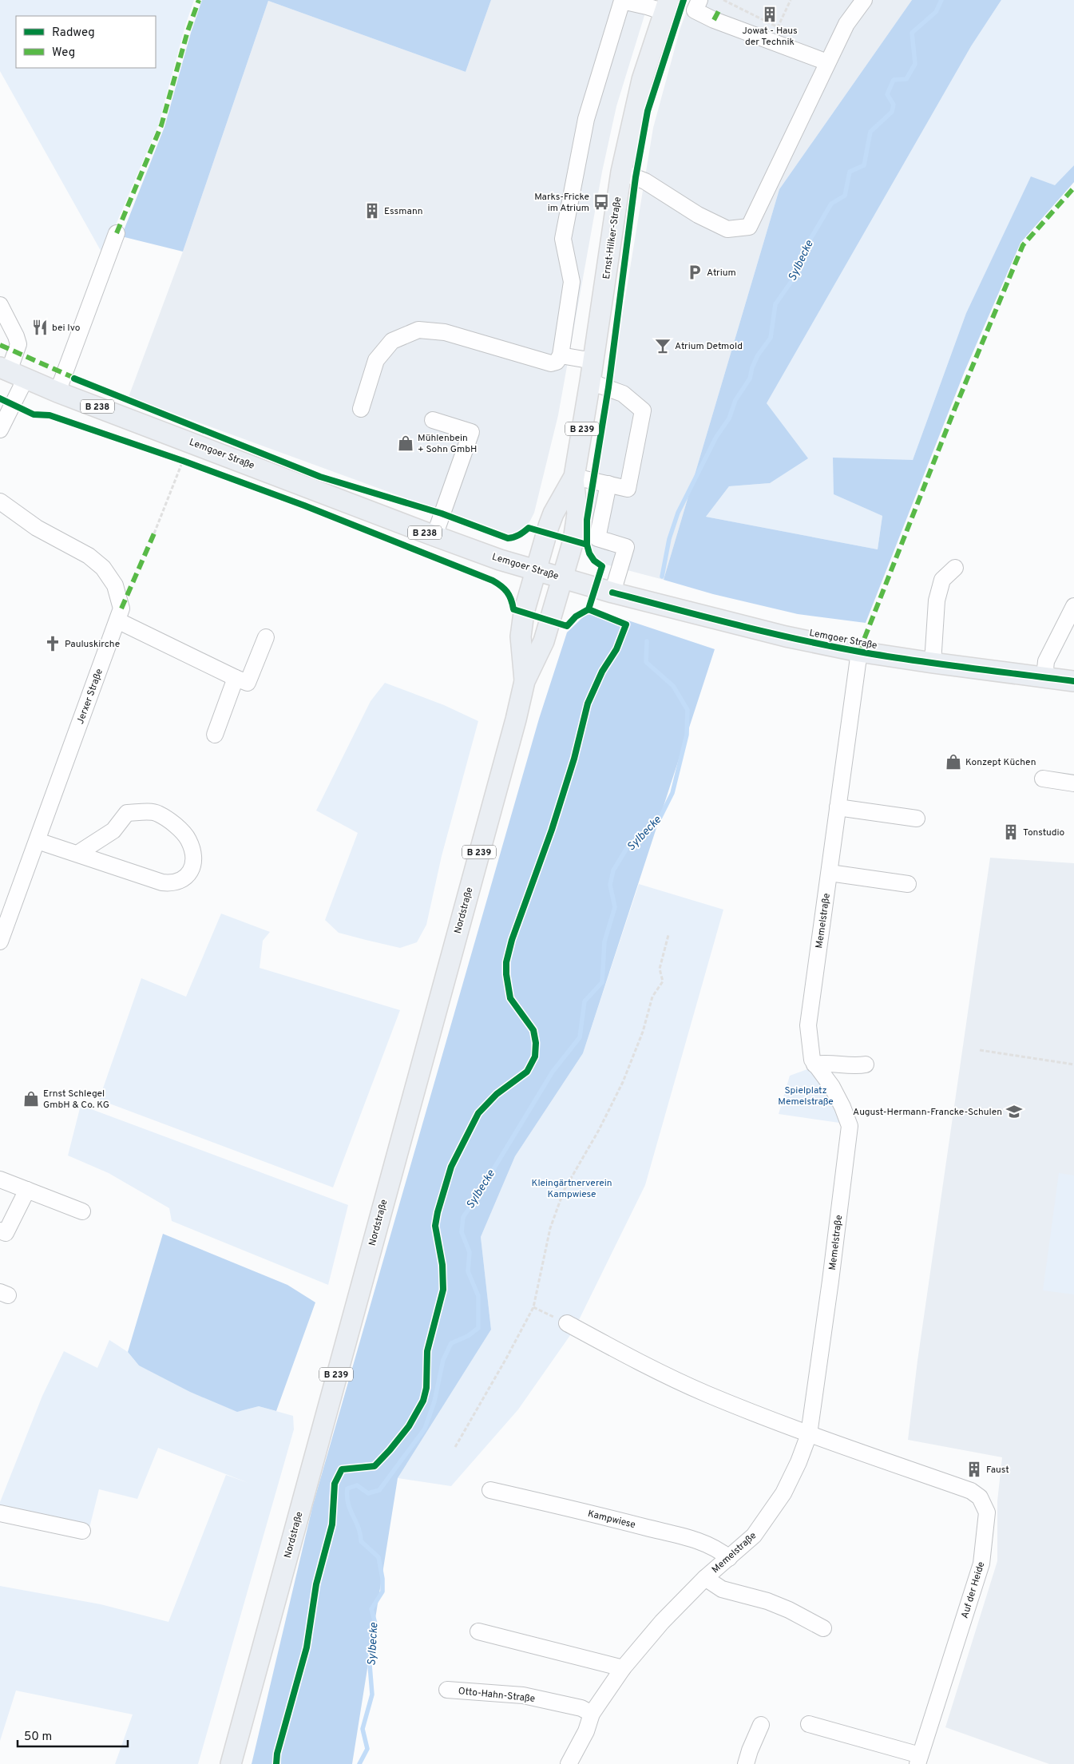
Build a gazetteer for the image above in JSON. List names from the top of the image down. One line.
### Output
{"streets":{"main road":["Ernst-Hilker-Straße","B 238","B 239","Lemgoer Straße","Nordstraße"],"street":["Jerxer Straße","Memelstraße","Kampwiese","Auf der Heide","Otto-Hahn-Straße"]},"crossings":[["Ernst-Hilker-Straße","Lemgoer Straße"],["Ernst-Hilker-Straße","Nordstraße"],["Lemgoer Straße","Nordstraße"],["Lemgoer Straße","Memelstraße"],["Memelstraße","Kampwiese"],["Memelstraße","Auf der Heide"],["Memelstraße","Otto-Hahn-Straße"]],"water":["Sylbecke"],"parks":["Spielplatz Memelstraße","Kleingärtnerverein Kampwiese"],"places":{"building":["Jowat - Haus der Technik","Essmann","Tonstudio","Faust"],"bus stop":["Marks-Fricke im Atrium"],"parking":["Atrium"],"restaurant":["bei Ivo"],"bar":["Atrium Detmold"],"shop":["Mühlenbein + Sohn GmbH","Konzept Küchen","Ernst Schlegel GmbH & Co. KG"],"church":["Pauluskirche"],"school or university":["August-Hermann-Francke-Schulen"]},"legend":["Radweg","Weg"],"scale_bar":"50 m"}
